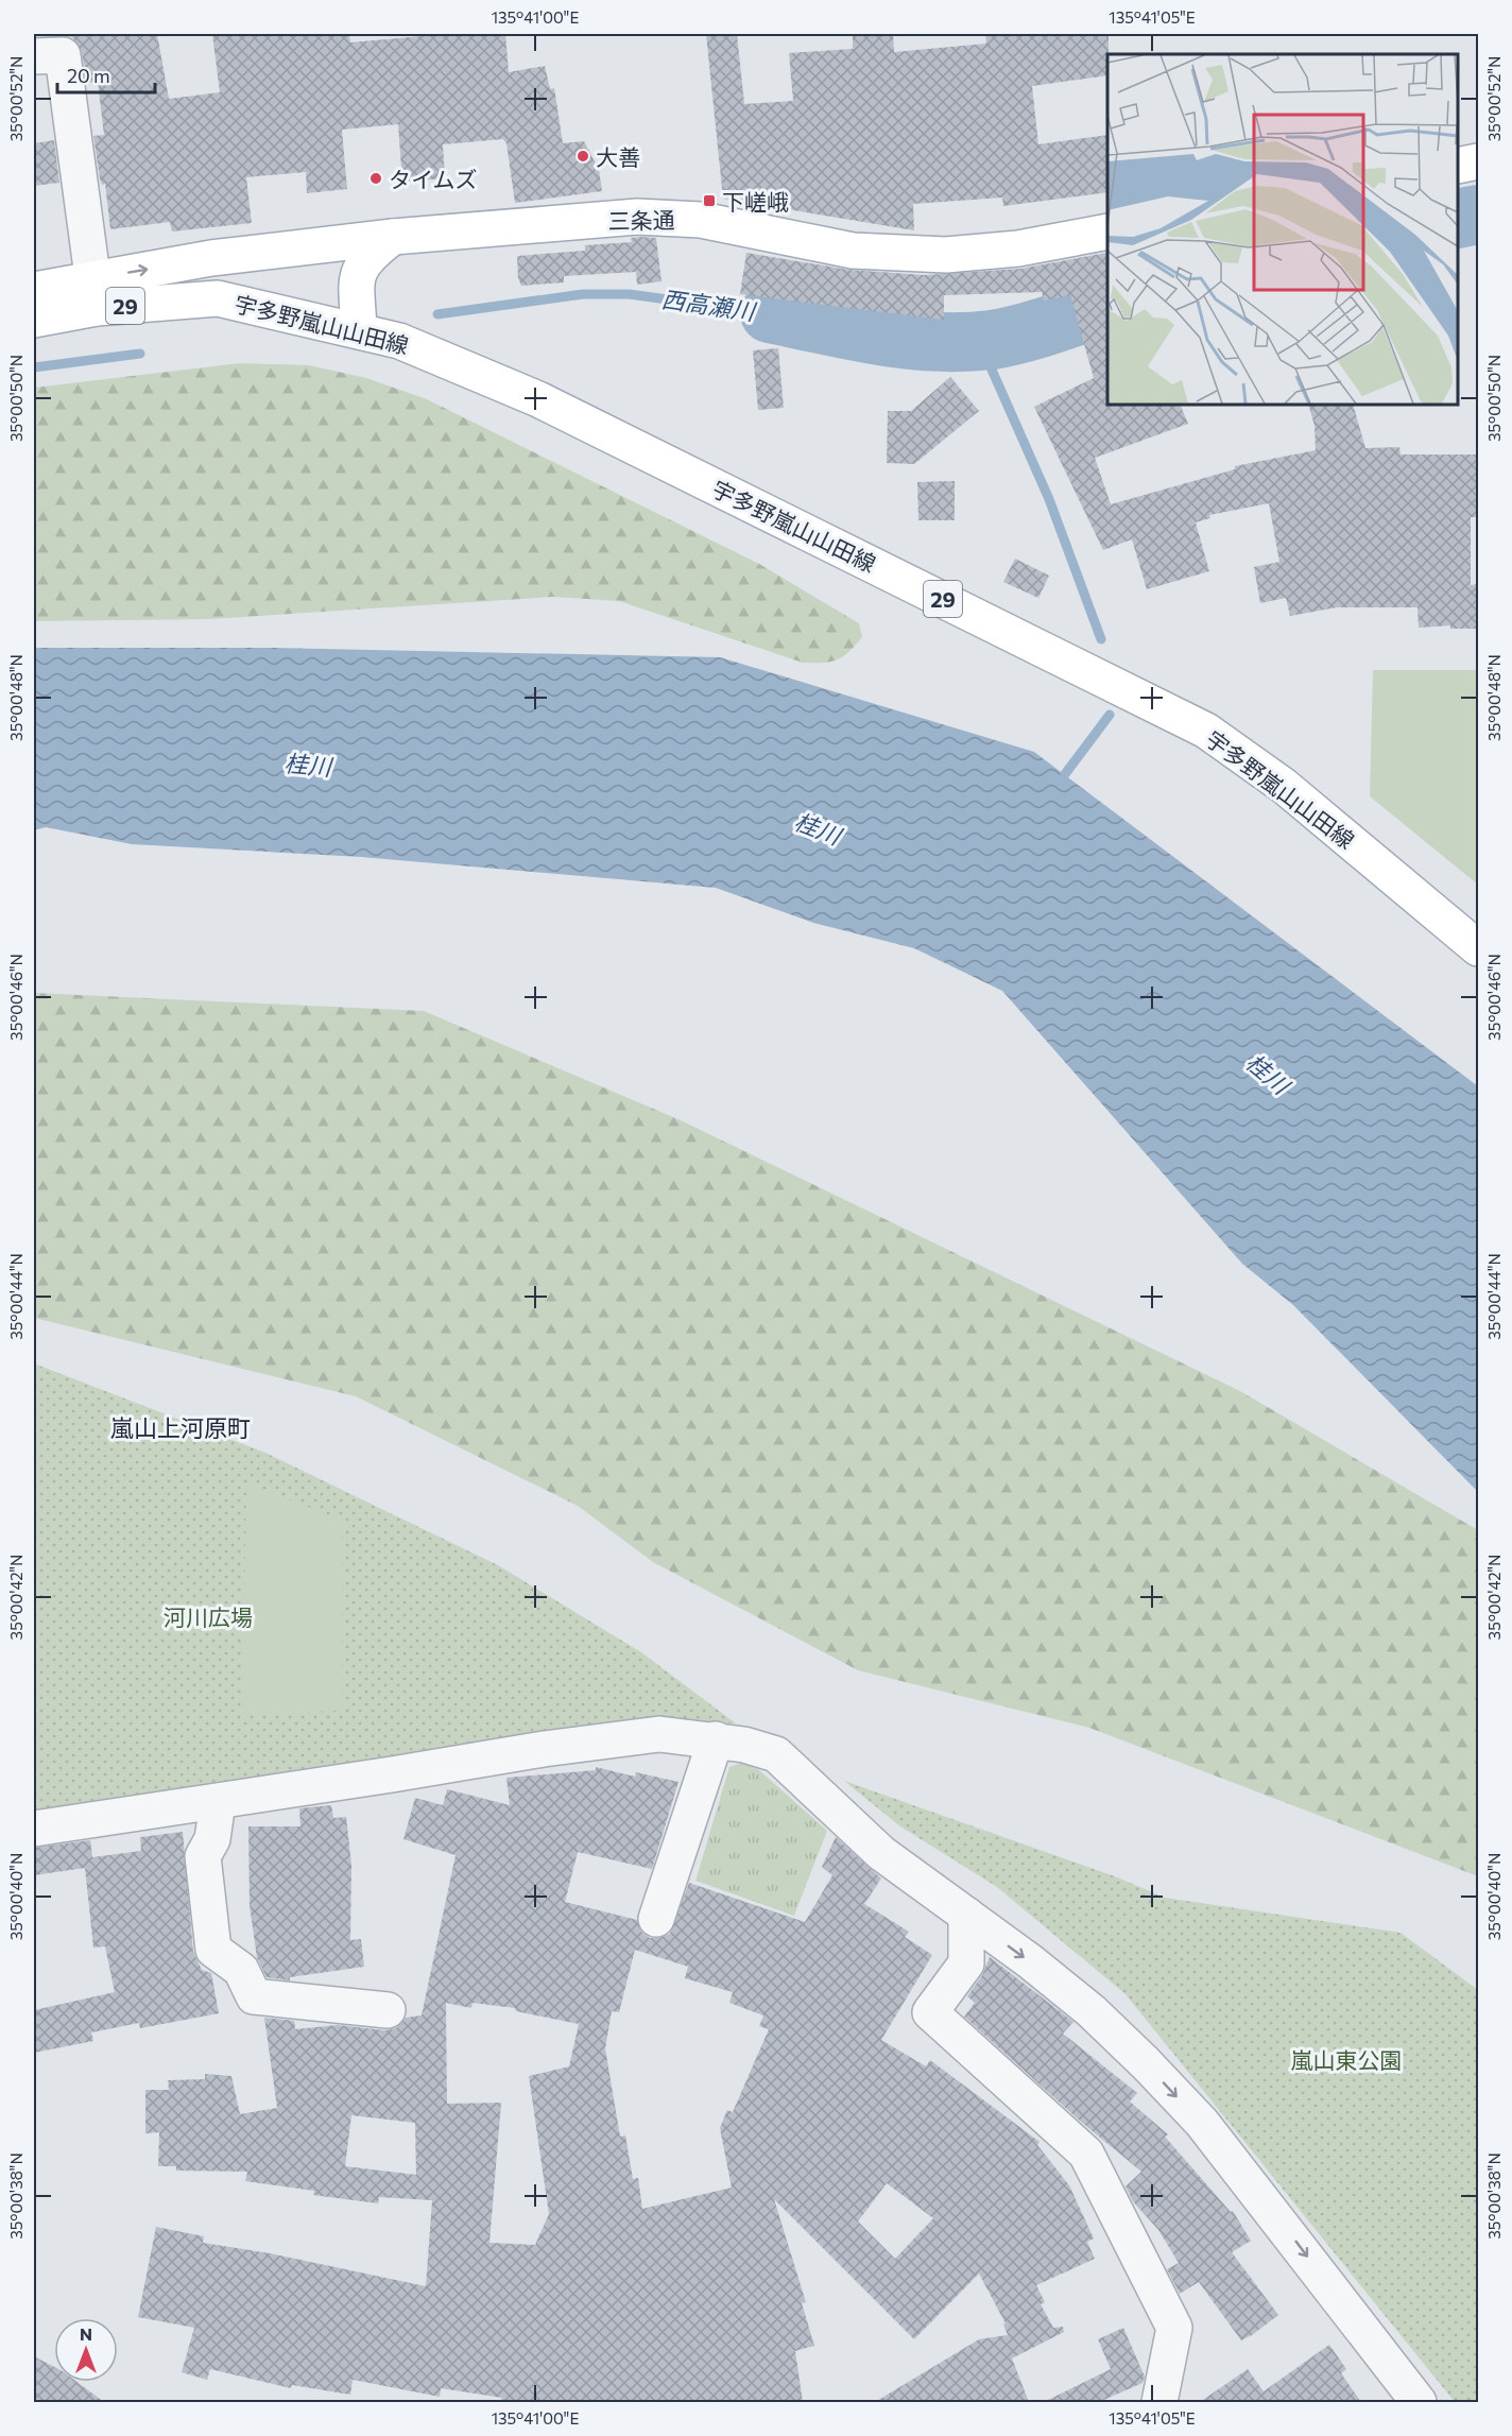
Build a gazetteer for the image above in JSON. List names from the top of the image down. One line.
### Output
{"streets":{"main road":["三条通","29","宇多野嵐山山田線"]},"districts":["嵐山上河原町"],"water":["西高瀬川","桂川"],"parks":["河川広場","嵐山東公園"],"places":{"other":["大善","タイムズ"],"transit":["下嵯峨"]},"scale_bar":"20 m","north":"top","coordinates":["135°41'00\"E","135°41'05\"E","35°00'52\"N","35°00'50\"N","35°00'48\"N","35°00'46\"N","35°00'44\"N","35°00'42\"N","35°00'40\"N","35°00'38\"N"]}
